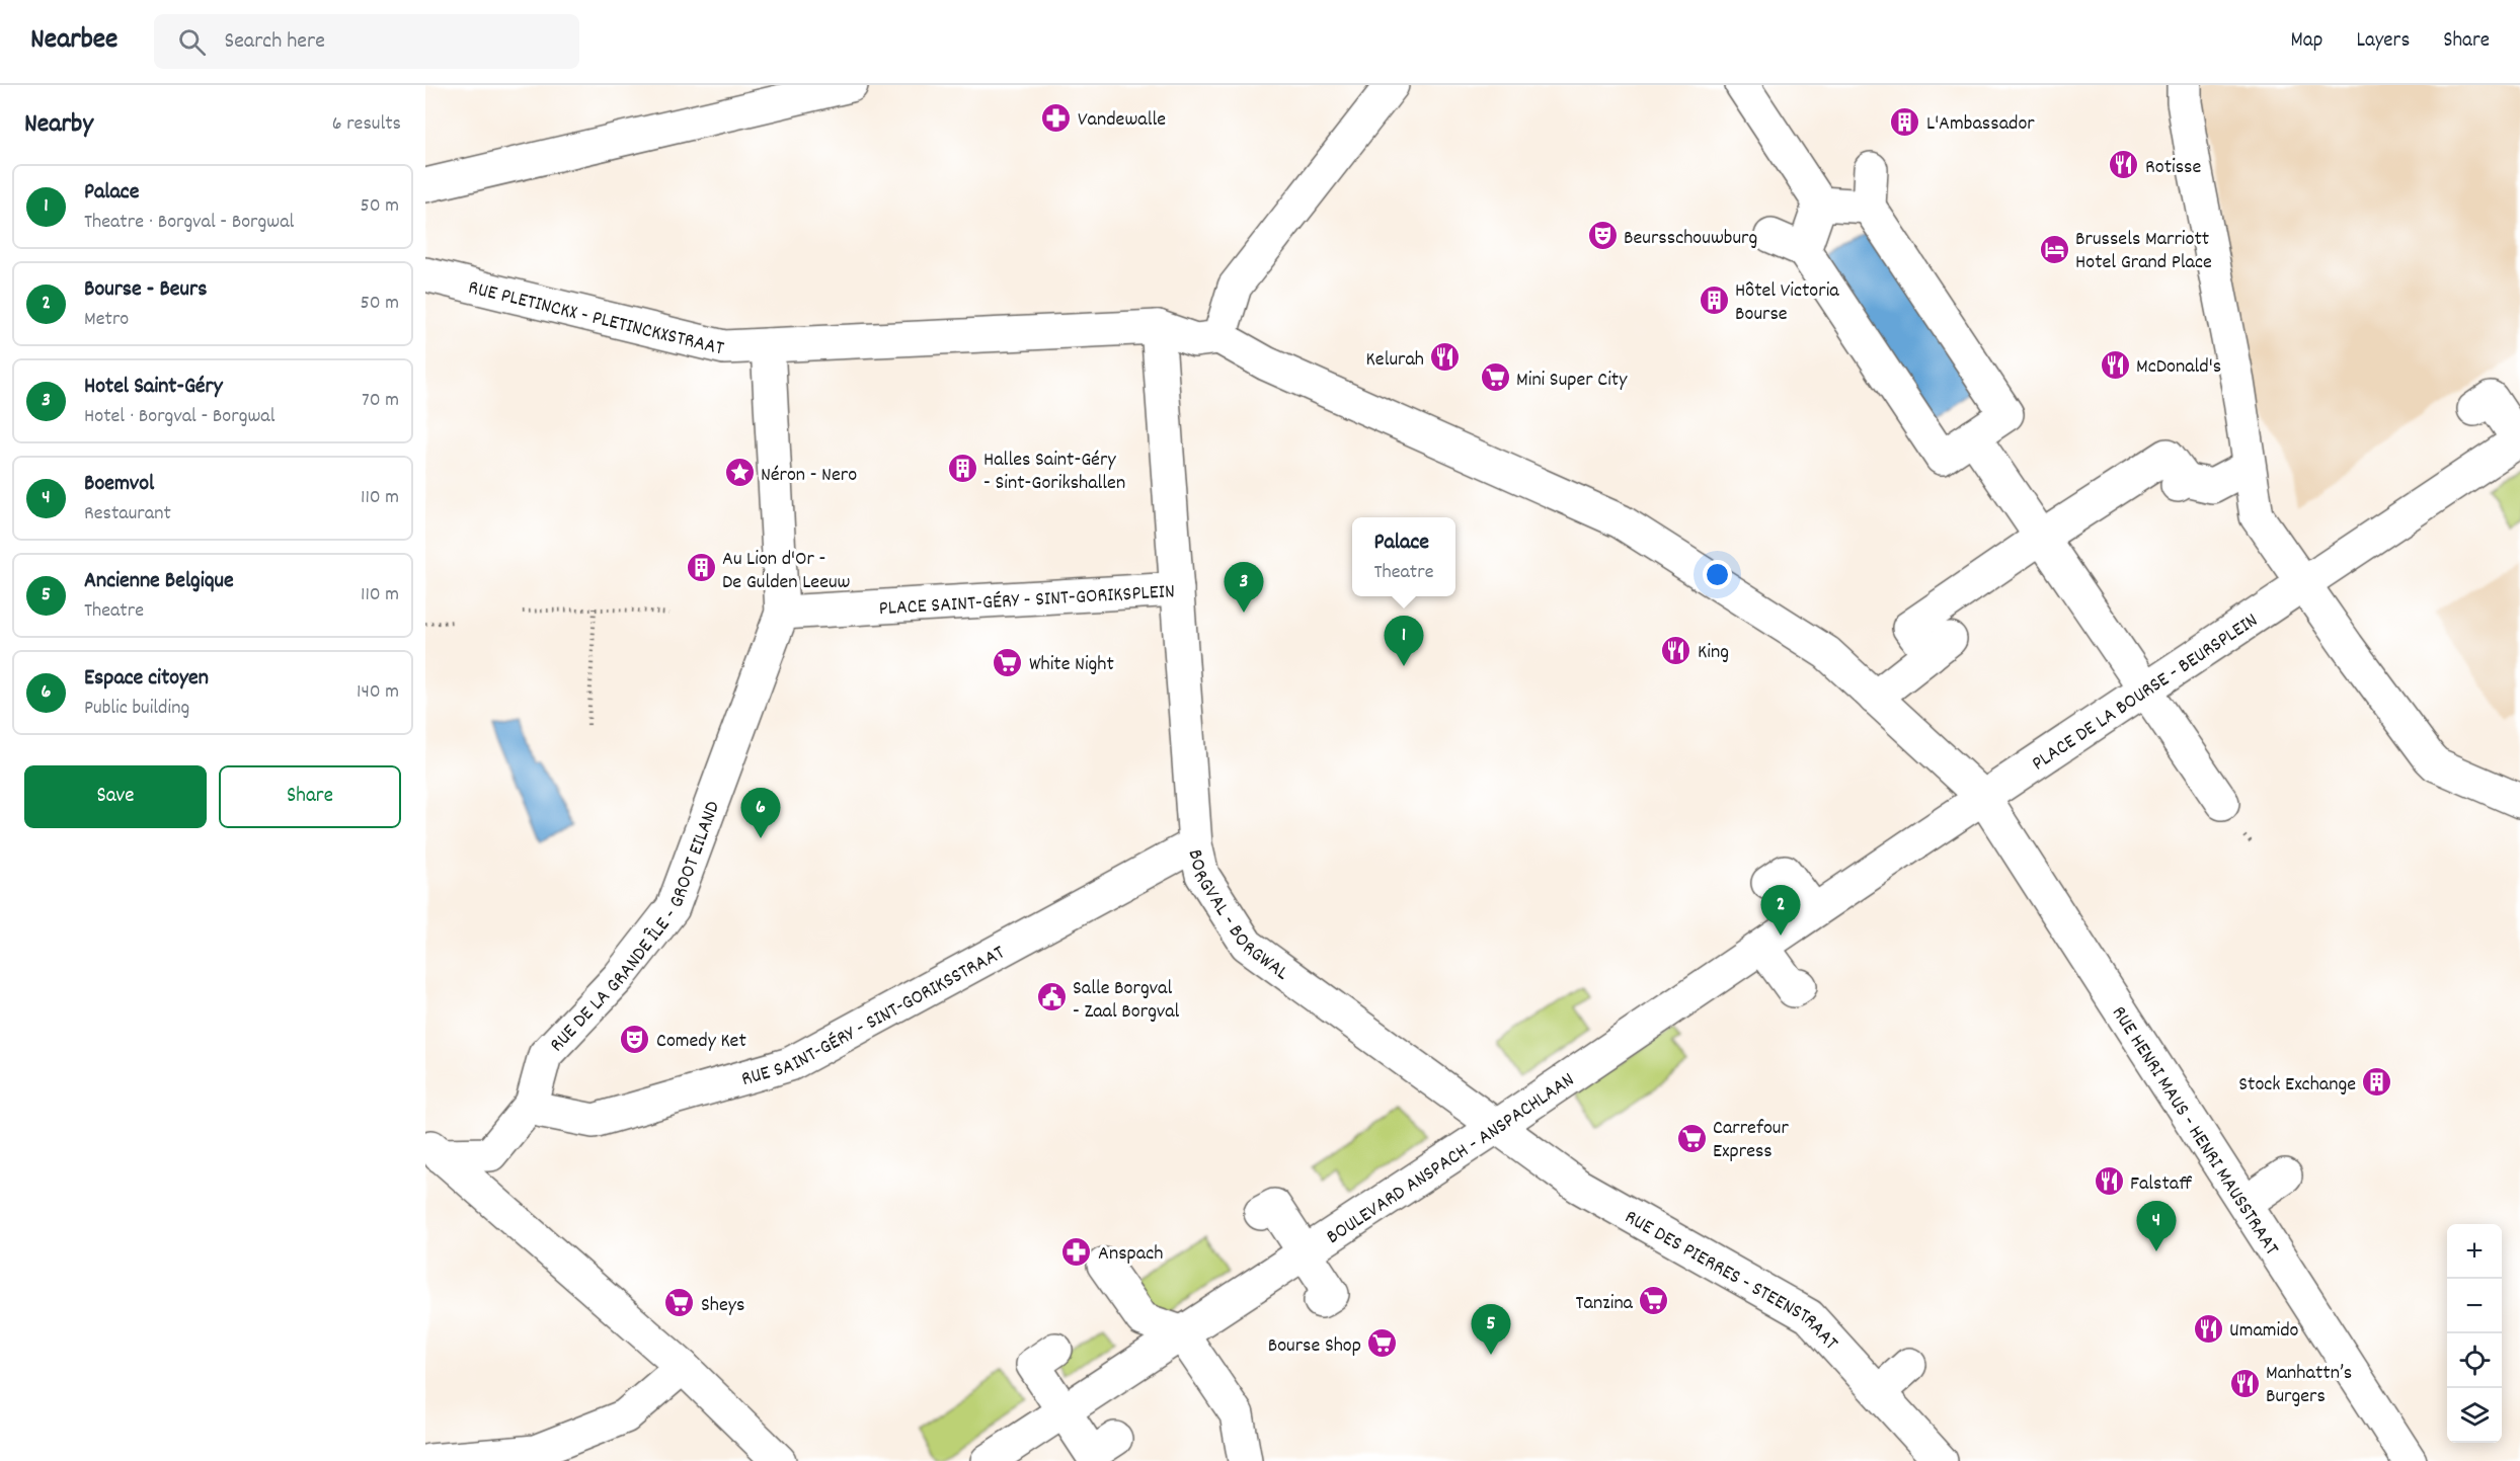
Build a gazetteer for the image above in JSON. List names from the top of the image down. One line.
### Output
{"streets":{"street":["RUE PLETINCKX - PLETINCKXSTRAAT","PLACE SAINT-GÉRY - SINT-GORIKSPLEIN","PLACE DE LA BOURSE - BEURSPLEIN","BORGVAL - BORGWAL","RUE DE LA GRANDE ÎLE - GROOT EILAND","RUE SAINT-GÉRY - SINT-GORIKSSTRAAT","RUE HENRI MAUS - HENRI MAUSSTRAAT","BOULEVARD ANSPACH - ANSPACHLAAN","RUE DES PIERRES - STEENSTRAAT"]},"crossings":[["PLACE SAINT-GÉRY - SINT-GORIKSPLEIN","BORGVAL - BORGWAL"],["PLACE SAINT-GÉRY - SINT-GORIKSPLEIN","RUE DE LA GRANDE ÎLE - GROOT EILAND"],["PLACE DE LA BOURSE - BEURSPLEIN","RUE HENRI MAUS - HENRI MAUSSTRAAT"],["PLACE DE LA BOURSE - BEURSPLEIN","BOULEVARD ANSPACH - ANSPACHLAAN"],["BORGVAL - BORGWAL","RUE SAINT-GÉRY - SINT-GORIKSSTRAAT"],["BORGVAL - BORGWAL","BOULEVARD ANSPACH - ANSPACHLAAN"],["BORGVAL - BORGWAL","RUE DES PIERRES - STEENSTRAAT"],["RUE DE LA GRANDE ÎLE - GROOT EILAND","RUE SAINT-GÉRY - SINT-GORIKSSTRAAT"],["BOULEVARD ANSPACH - ANSPACHLAAN","RUE DES PIERRES - STEENSTRAAT"]],"places":{"pharmacy":["Vandewalle","Anspach"],"building":["L'Ambassador","Hôtel Victoria Bourse","Halles Saint-Géry - Sint-Gorikshallen","Au Lion d'Or - De Gulden Leeuw","Stock Exchange"],"restaurant":["Rotisse","Kelurah","McDonald's","King","Falstaff","Umamido","Manhattn’s Burgers"],"theatre":["Beursschouwburg","Comedy Ket"],"hotel":["Brussels Marriott Hotel Grand Place"],"supermarket":["Mini Super City","White Night","Carrefour Express","Tanzina","Sheys","Bourse Shop"],"place":["Néron - Nero"],"public building":["Salle Borgval - Zaal Borgval"]},"page":{"header":"Nearbee","search":"Search here","nav":["Map","Layers","Share"],"heading":["Nearby","6 results"],"list":[{"mark":"1","name":"Palace","note":"Theatre · Borgval - Borgwal","value":"50 m"},{"mark":"2","name":"Bourse - Beurs","note":"Metro","value":"50 m"},{"mark":"3","name":"Hotel Saint-Géry","note":"Hotel · Borgval - Borgwal","value":"70 m"},{"mark":"4","name":"Boemvol","note":"Restaurant","value":"110 m"},{"mark":"5","name":"Ancienne Belgique","note":"Theatre","value":"110 m"},{"mark":"6","name":"Espace citoyen","note":"Public building","value":"140 m"}],"popup":["Palace","Theatre"],"pins":["3","1","6","2","4","5"],"buttons":["Save","Share"],"map_buttons":["+","−"]}}
